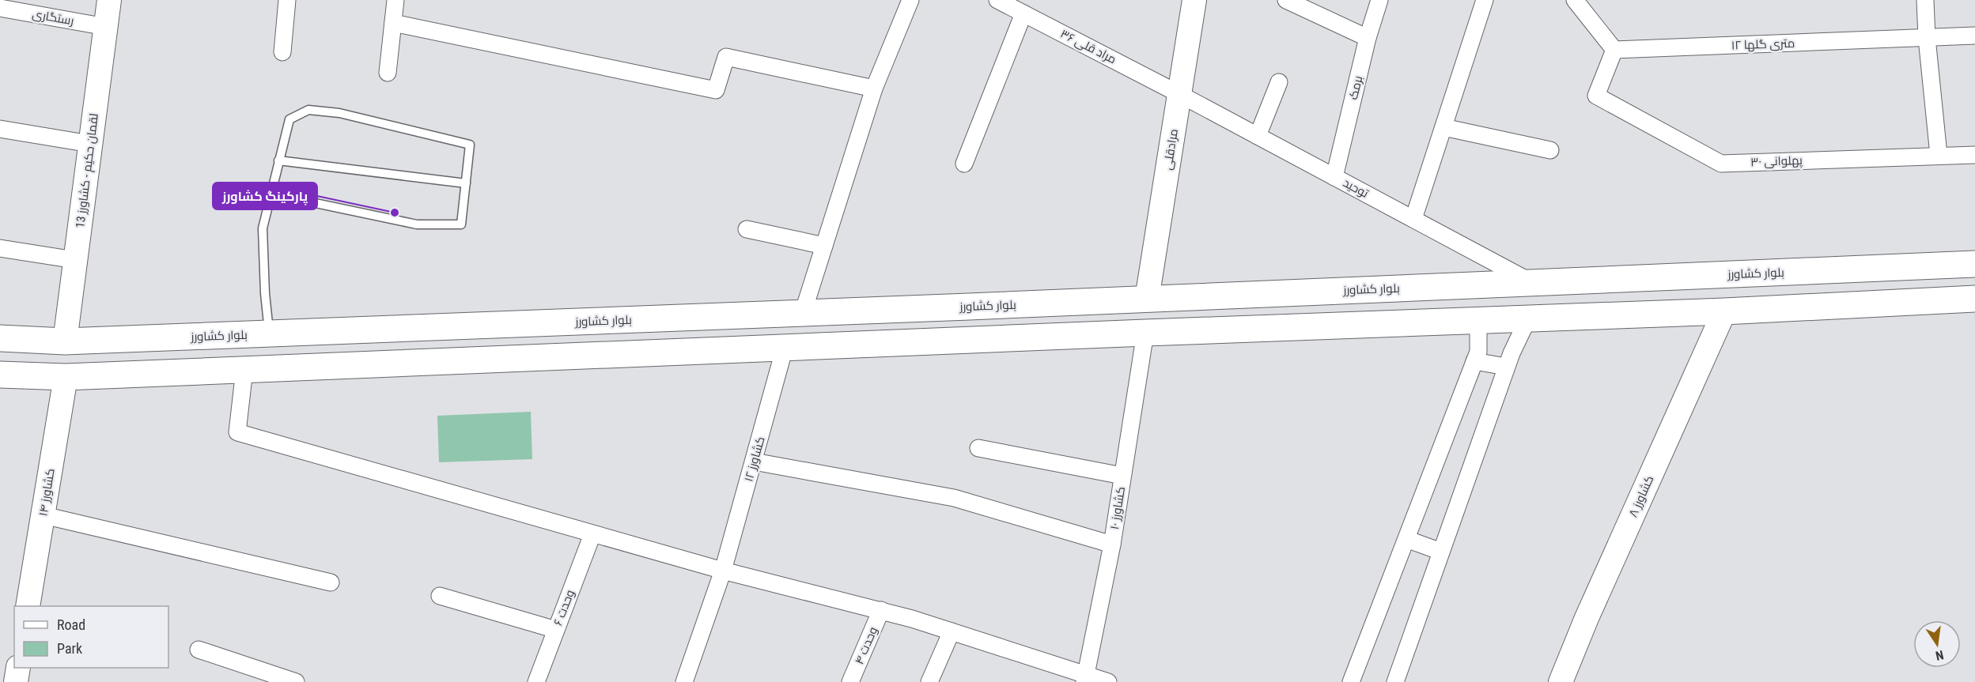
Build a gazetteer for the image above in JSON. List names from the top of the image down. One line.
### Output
{"streets":{"main road":["بلوار کشاورز"],"street":["رستگاری","۱۲ متری گلها","مراد قلی ۳۶","برمک","مرادقلی","پهلوانی ۳۰","لقمان حکیم - کشاورز 13","توحید","کشاورز ۱۲","کشاورز ۱۴","کشاورز ۸","کشاورز ۱۰","وحدت ۶","وحدت ۴"]},"crossings":[["رستگاری","لقمان حکیم - کشاورز 13"],["۱۲ متری گلها","پهلوانی ۳۰"],["مراد قلی ۳۶","مرادقلی"],["مراد قلی ۳۶","توحید"],["برمک","توحید"],["مرادقلی","توحید"],["مرادقلی","بلوار کشاورز"],["لقمان حکیم - کشاورز 13","بلوار کشاورز"],["توحید","بلوار کشاورز"]],"places":["پارکینگ کشاورز"],"legend":["Road","Park"],"north":"bottom"}
